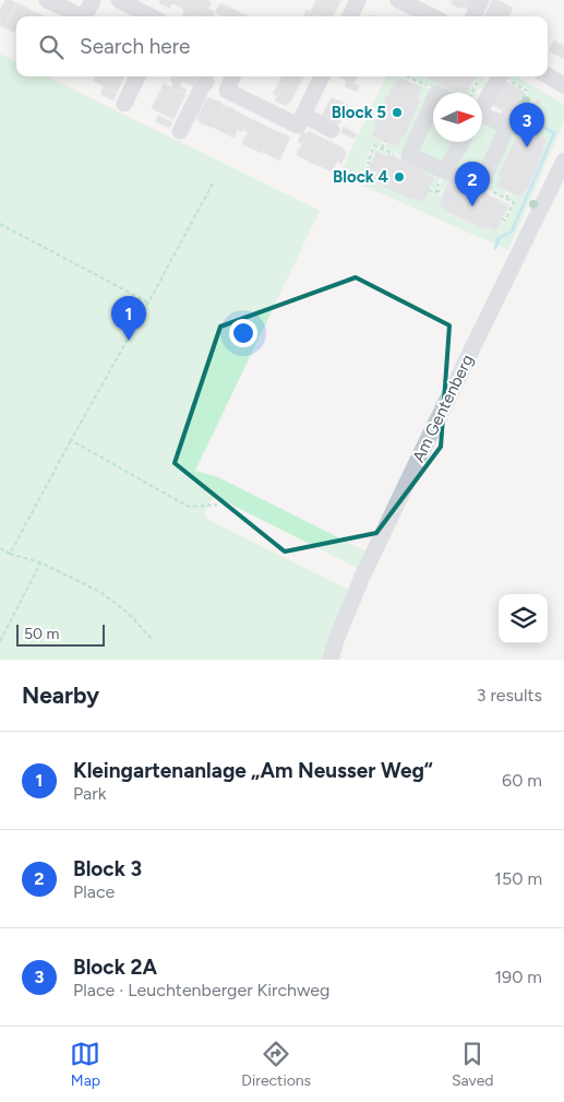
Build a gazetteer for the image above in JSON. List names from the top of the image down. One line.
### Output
{"streets":{"street":["Am Gentenberg"]},"places":["Block 5","Block 4"],"scale_bar":"50 m","north":"right","page":{"search":"Search here","pins":["3","2","1"],"scale":"50 m","heading":["Nearby","3 results"],"list":[{"mark":"1","name":"Kleingartenanlage „Am Neusser Weg“","note":"Park","value":"60 m"},{"mark":"2","name":"Block 3","note":"Place","value":"150 m"},{"mark":"3","name":"Block 2A","note":"Place · Leuchtenberger Kirchweg","value":"190 m"}],"nav":["Map","Directions","Saved"]}}
